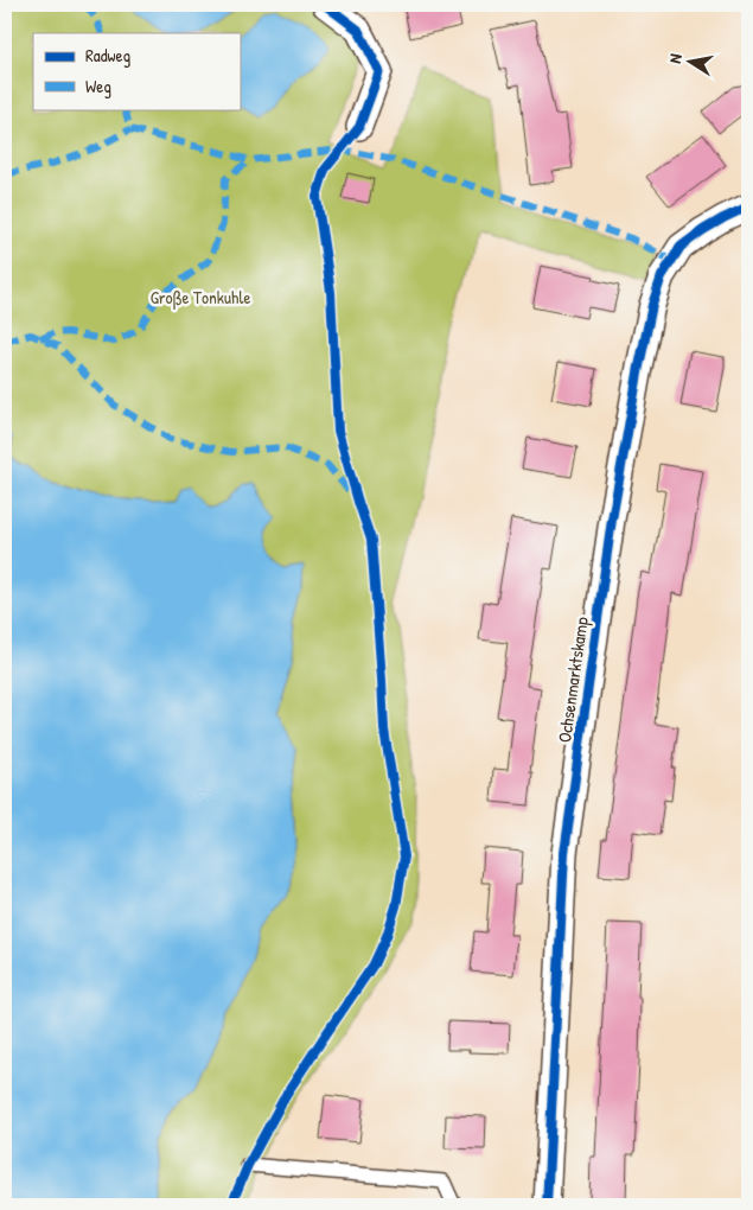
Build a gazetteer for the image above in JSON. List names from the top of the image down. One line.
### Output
{"streets":{"street":["Ochsenmarktskamp"]},"parks":["Große Tonkuhle"],"legend":["Radweg","Weg"],"north":"left"}
